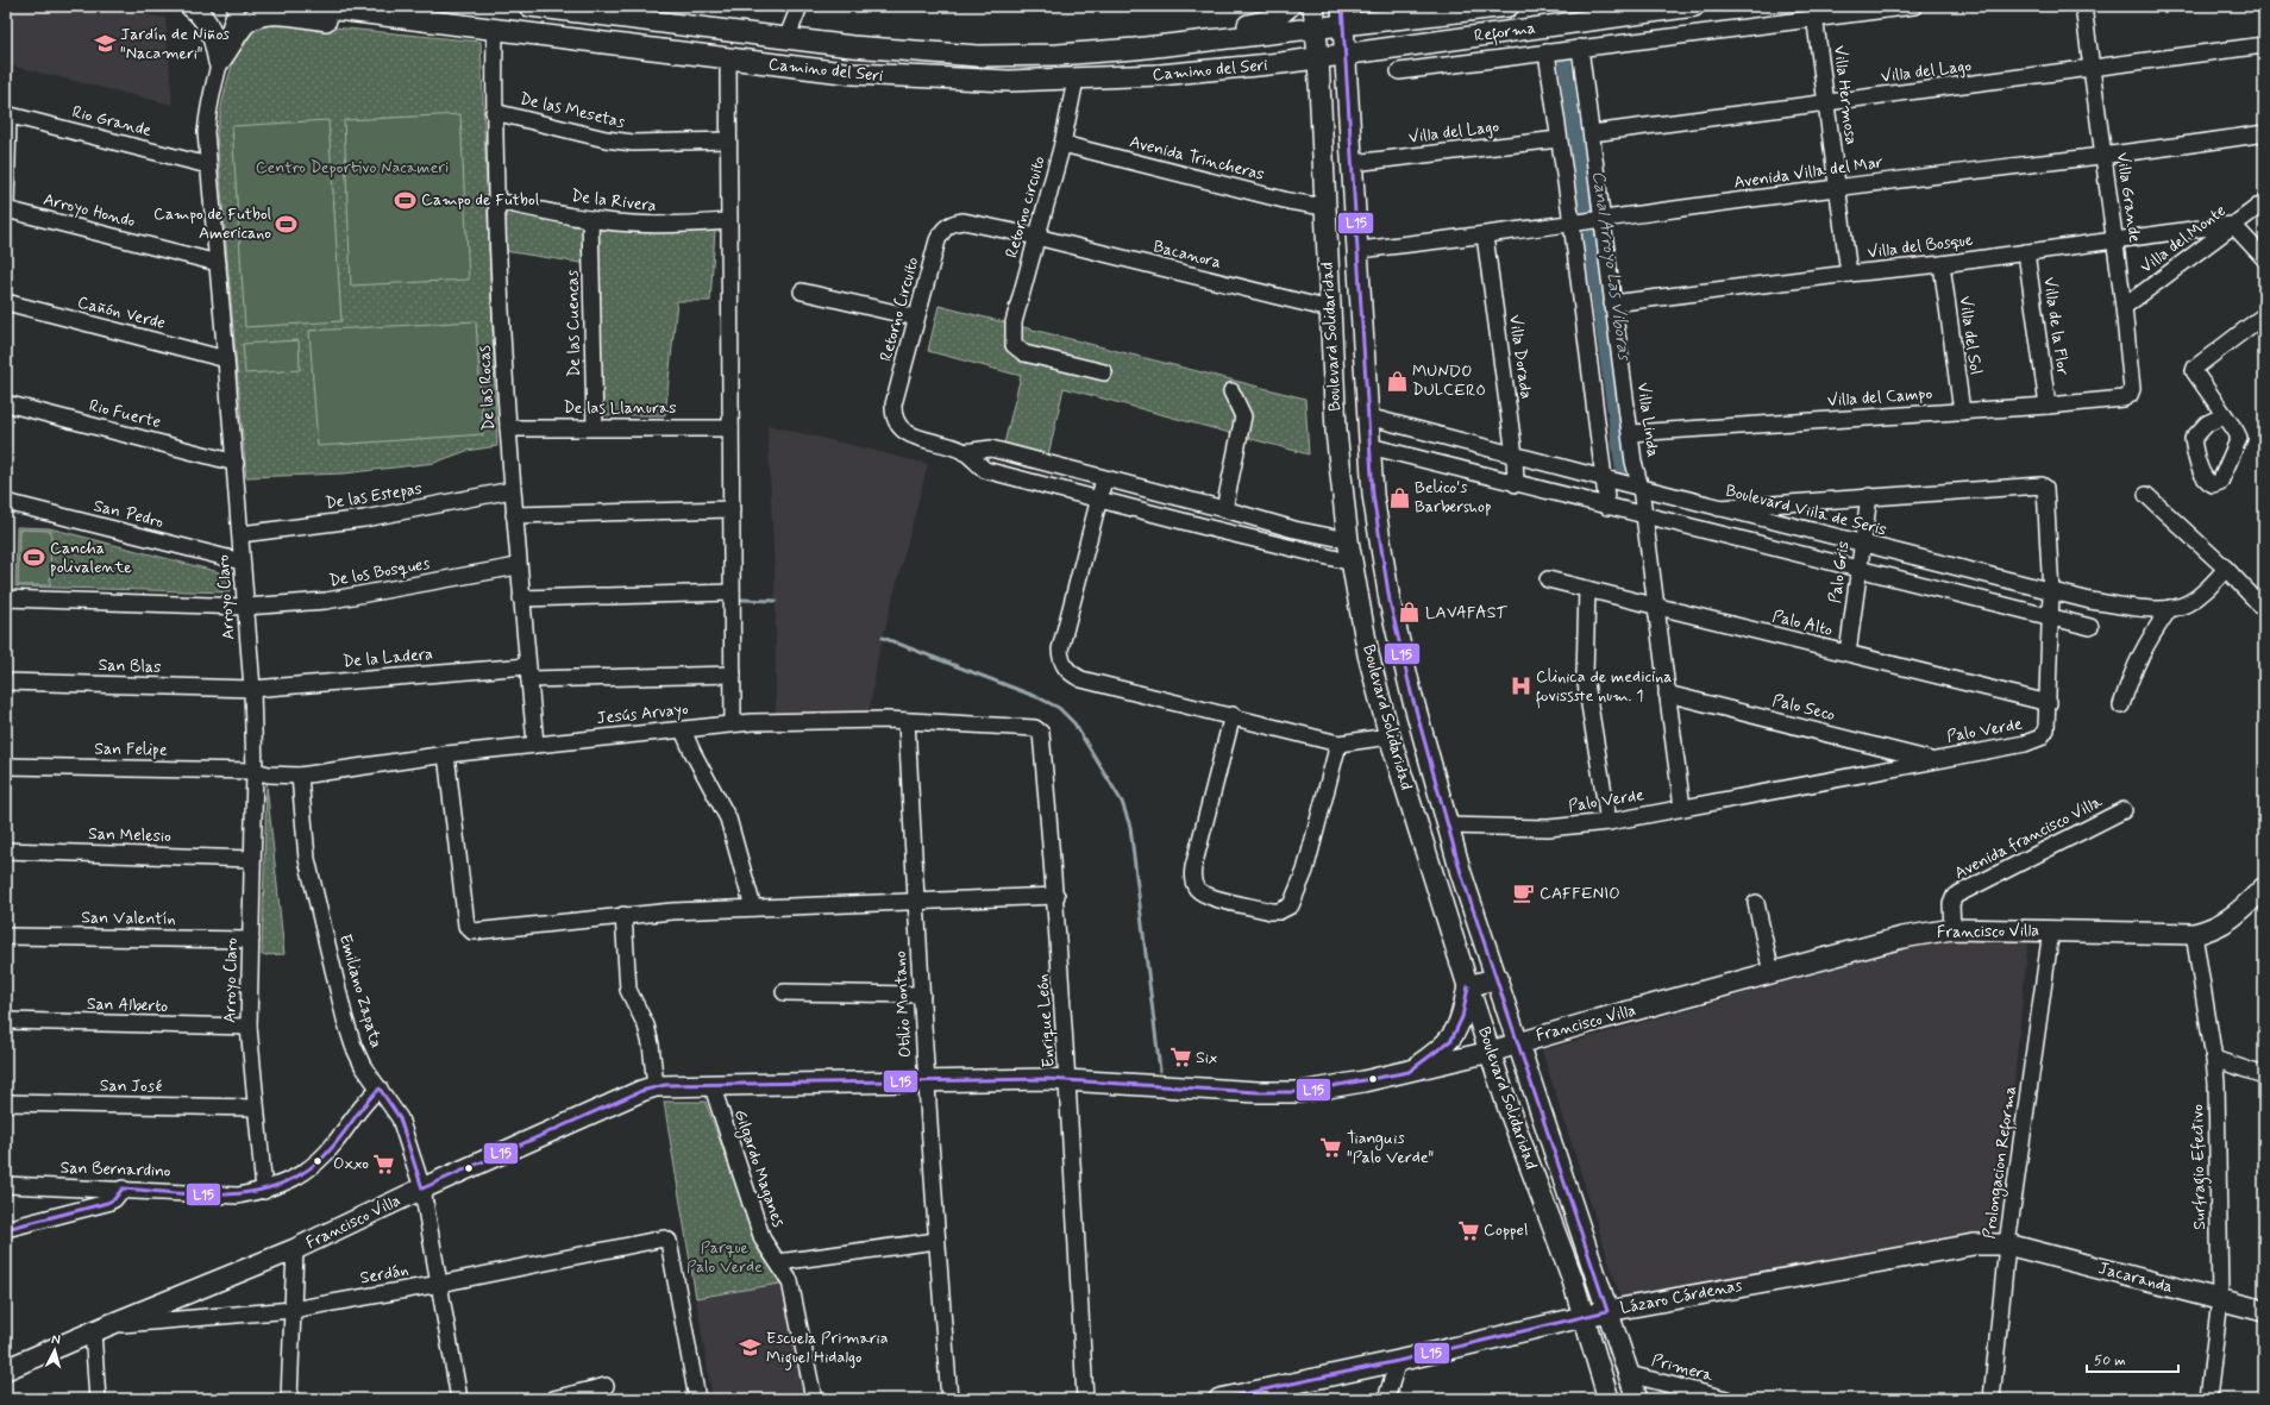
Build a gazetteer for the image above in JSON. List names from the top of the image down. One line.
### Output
{"streets":{"main road":["Reforma","Camino del Seri","Boulevard Solidaridad","Francisco Villa","Jacaranda","Lázaro Cárdenas"],"street":["Villa del Lago","Villa Hermosa","De las Mesetas","Rio Grande","Avenida Trincheras","Avenida Villa del Mar","Villa Grande","De la Rivera","Retorno circuito","Arroyo Hondo","Villa del Monte","Villa del Bosque","Bacanora","Retorno Circuito","Cañón Verde","De las Cuencas","Villa de la Flor","Villa del Sol","Villa Dorada","De las Rocas","Villa del Campo","De las Llanuras","Rio Fuerte","Villa Linda","De las Estepas","Boulevard Viila de Seris","San Pedro","De los Bosques","Palo Gris","Arroyo Claro","Palo Alto","De la Ladera","San Blas","Palo Seco","Jesús Arvayo","Palo Verde","San Felipe","San Melesio","Avenida francisco Villa","San Valentín","Emiliano Zapata","Otilio Montano","San Alberto","Enrique León","San José","Prolongacion Reforma","Surfragio Efectivo","Gilgardo Maganes","San Bernardino","Serdán","Primera"]},"crossings":[["Reforma","Camino del Seri"],["Reforma","Boulevard Solidaridad"],["Camino del Seri","Retorno circuito"],["Camino del Seri","Boulevard Solidaridad"],["Camino del Seri","De las Rocas"],["Villa del Lago","Villa Hermosa"],["Villa del Lago","Villa Grande"],["Villa del Lago","Boulevard Solidaridad"],["Villa del Lago","Villa Linda"],["Villa Hermosa","Avenida Villa del Mar"],["Villa Hermosa","Villa del Bosque"],["De las Mesetas","De las Rocas"],["Rio Grande","Arroyo Claro"],["Avenida Trincheras","Retorno circuito"],["Avenida Trincheras","Boulevard Solidaridad"],["Avenida Villa del Mar","Villa Grande"],["Avenida Villa del Mar","Boulevard Solidaridad"],["Avenida Villa del Mar","Villa Dorada"],["Avenida Villa del Mar","Villa Linda"],["Villa Grande","Villa del Monte"],["Villa Grande","Villa del Bosque"],["Villa Grande","Villa del Campo"],["De la Rivera","De las Cuencas"],["De la Rivera","De las Rocas"],["Retorno circuito","Bacanora"],["Retorno circuito","Retorno Circuito"],["Arroyo Hondo","Arroyo Claro"],["Villa del Monte","Villa del Bosque"],["Villa del Bosque","Villa de la Flor"],["Villa del Bosque","Villa del Sol"],["Villa del Bosque","Villa Linda"],["Bacanora","Retorno Circuito"],["Bacanora","Boulevard Solidaridad"],["Cañón Verde","Arroyo Claro"],["De las Cuencas","De las Llanuras"],["Villa de la Flor","Villa del Campo"],["Villa del Sol","Villa del Campo"],["Boulevard Solidaridad","Boulevard Viila de Seris"],["Boulevard Solidaridad","Palo Verde"],["Boulevard Solidaridad","Francisco Villa"],["Boulevard Solidaridad","Lázaro Cárdenas"],["Boulevard Solidaridad","Primera"],["Villa Dorada","Boulevard Viila de Seris"],["De las Rocas","De las Llanuras"],["De las Rocas","De las Estepas"],["De las Rocas","De los Bosques"],["De las Rocas","De la Ladera"],["De las Rocas","Jesús Arvayo"],["Villa del Campo","Villa Linda"],["Rio Fuerte","Arroyo Claro"],["Villa Linda","Boulevard Viila de Seris"],["Villa Linda","Palo Alto"],["Villa Linda","Palo Seco"],["Villa Linda","Palo Verde"],["De las Estepas","Arroyo Claro"],["Boulevard Viila de Seris","Palo Gris"],["Boulevard Viila de Seris","Palo Verde"],["San Pedro","Arroyo Claro"],["De los Bosques","Arroyo Claro"],["Palo Gris","Palo Alto"],["Palo Gris","Palo Verde"],["Arroyo Claro","De la Ladera"],["Arroyo Claro","San Blas"],["Arroyo Claro","Jesús Arvayo"],["Arroyo Claro","San Felipe"],["Arroyo Claro","San Melesio"],["Arroyo Claro","San Valentín"],["Arroyo Claro","San Alberto"],["Arroyo Claro","San José"],["Arroyo Claro","San Bernardino"],["Palo Alto","Palo Verde"],["De la Ladera","San Blas"],["Palo Seco","Palo Verde"],["Jesús Arvayo","San Felipe"],["Jesús Arvayo","Emiliano Zapata"],["Jesús Arvayo","Otilio Montano"],["Jesús Arvayo","Enrique León"],["Avenida francisco Villa","Francisco Villa"],["Francisco Villa","Emiliano Zapata"],["Francisco Villa","Otilio Montano"],["Francisco Villa","Enrique León"],["Francisco Villa","Prolongacion Reforma"],["Francisco Villa","Surfragio Efectivo"],["Francisco Villa","Gilgardo Maganes"],["Francisco Villa","Serdán"],["Emiliano Zapata","San Bernardino"],["Emiliano Zapata","Serdán"],["Prolongacion Reforma","Jacaranda"],["Prolongacion Reforma","Lázaro Cárdenas"],["Surfragio Efectivo","Jacaranda"],["Jacaranda","Lázaro Cárdenas"]],"water":["Canal Arroyo Las Viboras"],"parks":["Centro Deportivo Nacameri","Parque Palo Verde"],"places":{"school or university":["Jardín de Niños \"Nacameri\"","Escuela Primaria Miguel Hidalgo"],"sports":["Campo de Futbol","Campo de Futbol Americano","Cancha polivalente"],"shop":["MUNDO DULCERO","Belico's Barbershop","LAVAFAST"],"hospital":["Clinica de medicina fovissste num. 1"],"cafe":["CAFFENIO"],"supermarket":["Six","Tianguis \"Palo Verde\"","Oxxo","Coppel"]},"lines":["transit line L15"],"scale_bar":"50 m","north":"top"}
